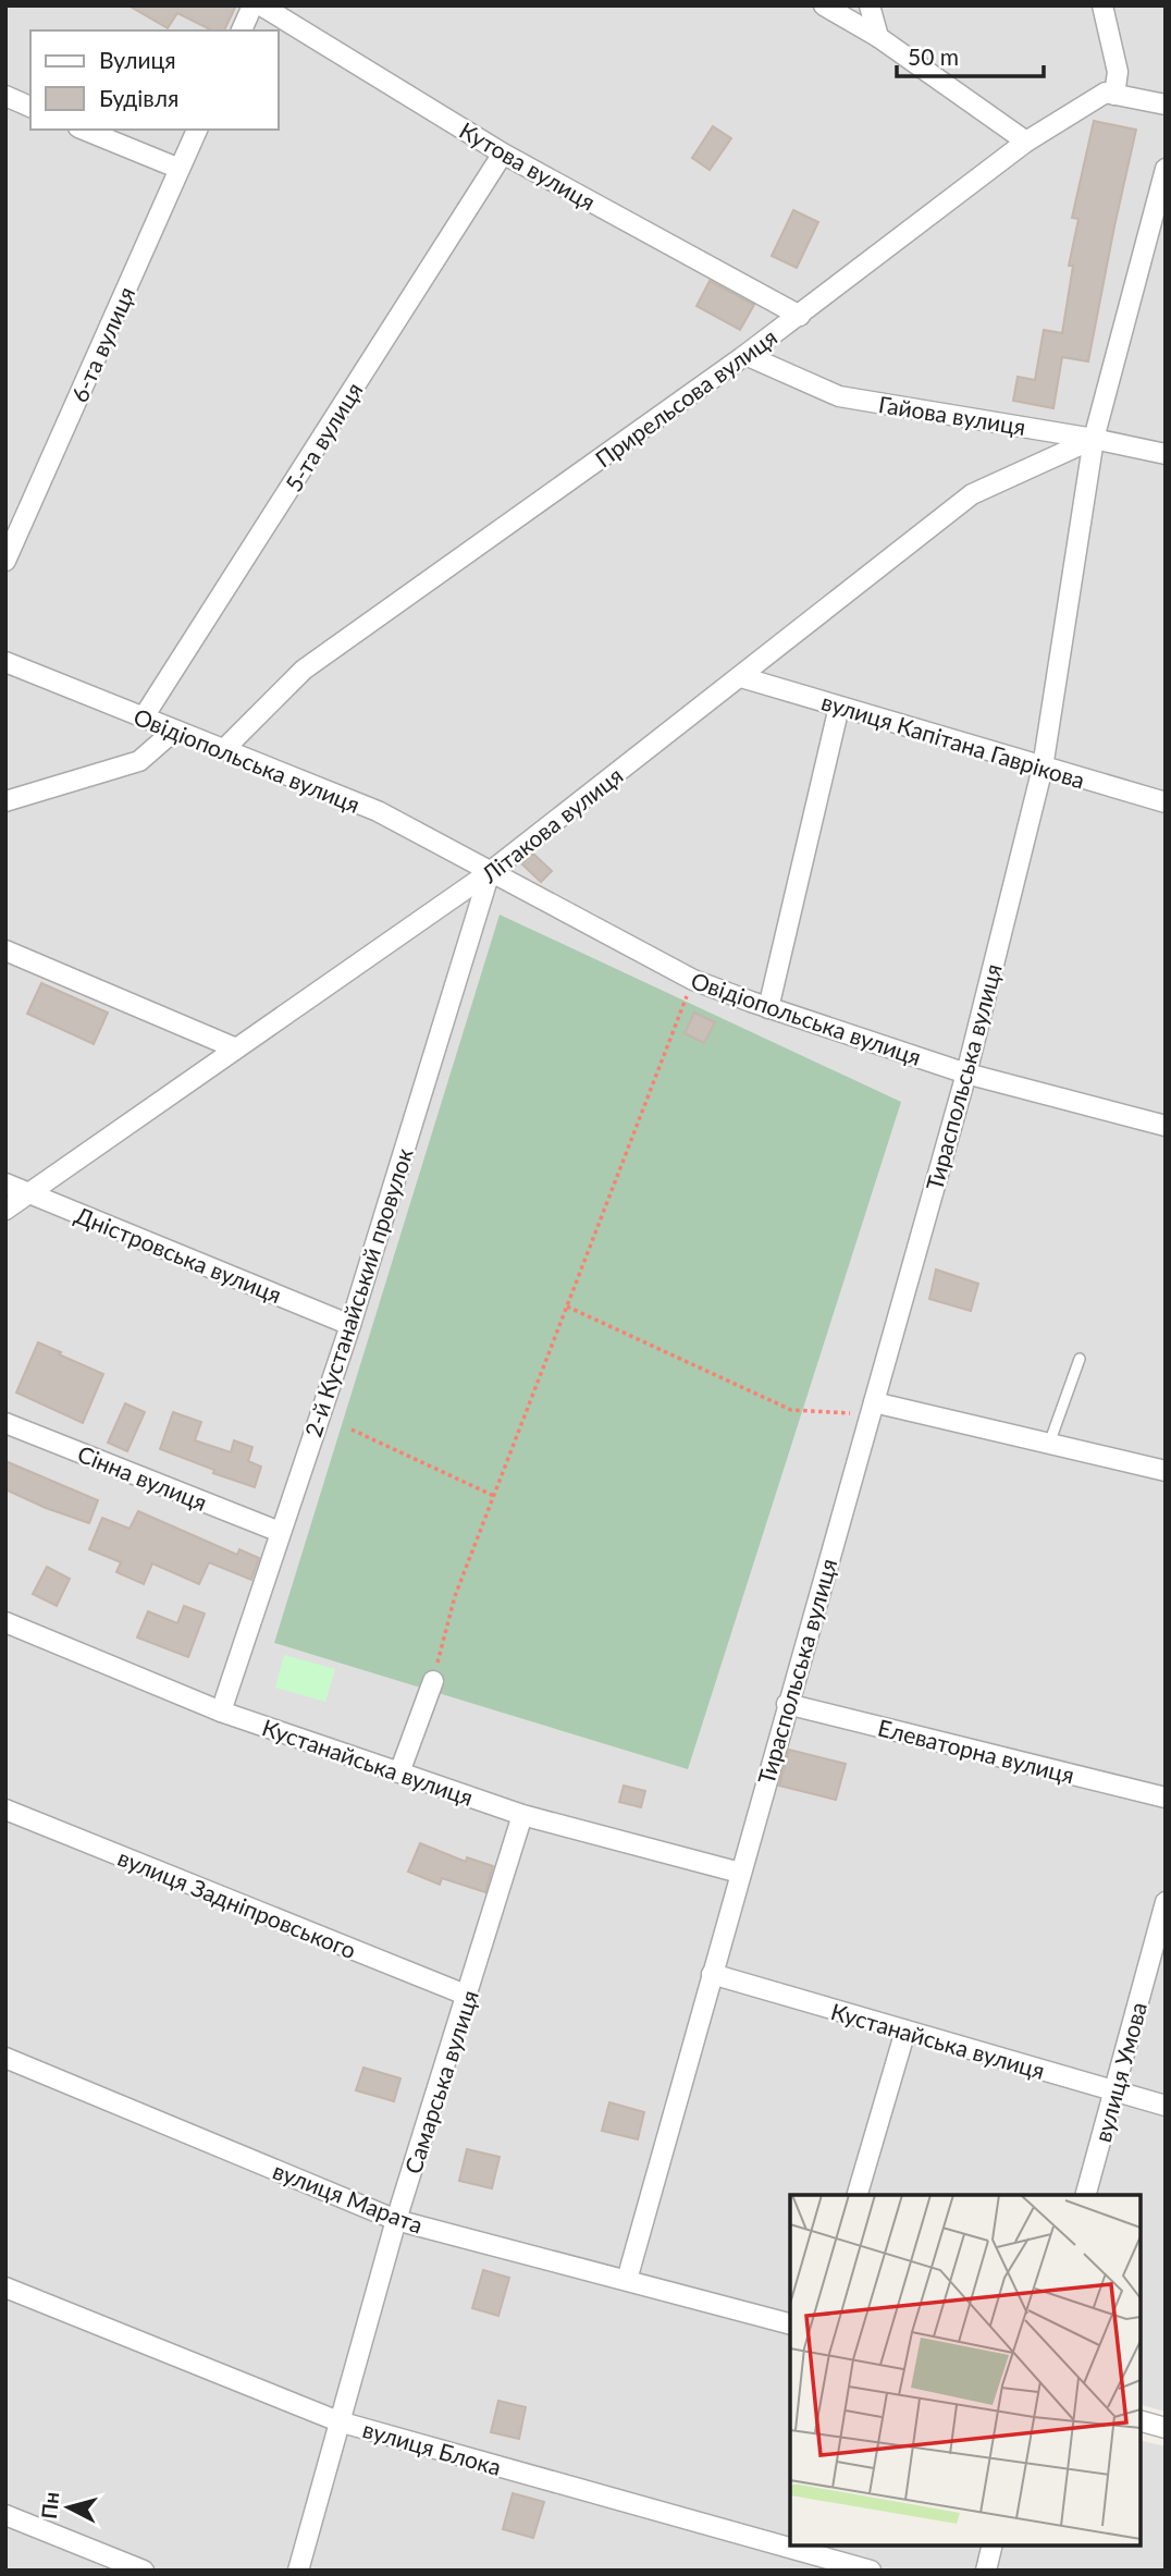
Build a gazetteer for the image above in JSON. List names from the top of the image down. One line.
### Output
{"streets":{"street":["Кутова вулиця","6-та вулиця","Прирельсова вулиця","Гайова вулиця","5-та вулиця","вулиця Капітана Гаврікова","Овідіопольська вулиця","Літакова вулиця","Тираспольська вулиця","Дністровська вулиця","2-й Кустанайський провулок","Сінна вулиця","Елеваторна вулиця","Кустанайська вулиця","вулиця Задніпровського","вулиця Умова","Самарська вулиця","вулиця Марата","вулиця Блока"]},"crossings":[["Кутова вулиця","Прирельсова вулиця"],["Кутова вулиця","5-та вулиця"],["Прирельсова вулиця","Гайова вулиця"],["Прирельсова вулиця","Овідіопольська вулиця"],["Гайова вулиця","Літакова вулиця"],["Гайова вулиця","Тираспольська вулиця"],["5-та вулиця","Овідіопольська вулиця"],["вулиця Капітана Гаврікова","Літакова вулиця"],["вулиця Капітана Гаврікова","Тираспольська вулиця"],["Овідіопольська вулиця","Літакова вулиця"],["Овідіопольська вулиця","Тираспольська вулиця"],["Овідіопольська вулиця","2-й Кустанайський провулок"],["Літакова вулиця","Тираспольська вулиця"],["Літакова вулиця","Дністровська вулиця"],["Літакова вулиця","2-й Кустанайський провулок"],["Тираспольська вулиця","Елеваторна вулиця"],["Тираспольська вулиця","Кустанайська вулиця"],["Тираспольська вулиця","вулиця Марата"],["Дністровська вулиця","2-й Кустанайський провулок"],["2-й Кустанайський провулок","Сінна вулиця"],["2-й Кустанайський провулок","Кустанайська вулиця"],["Кустанайська вулиця","вулиця Умова"],["Кустанайська вулиця","Самарська вулиця"],["вулиця Задніпровського","Самарська вулиця"],["Самарська вулиця","вулиця Марата"],["Самарська вулиця","вулиця Блока"]],"legend":["Вулиця","Будівля"],"scale_bar":"50 m","north":"left"}
